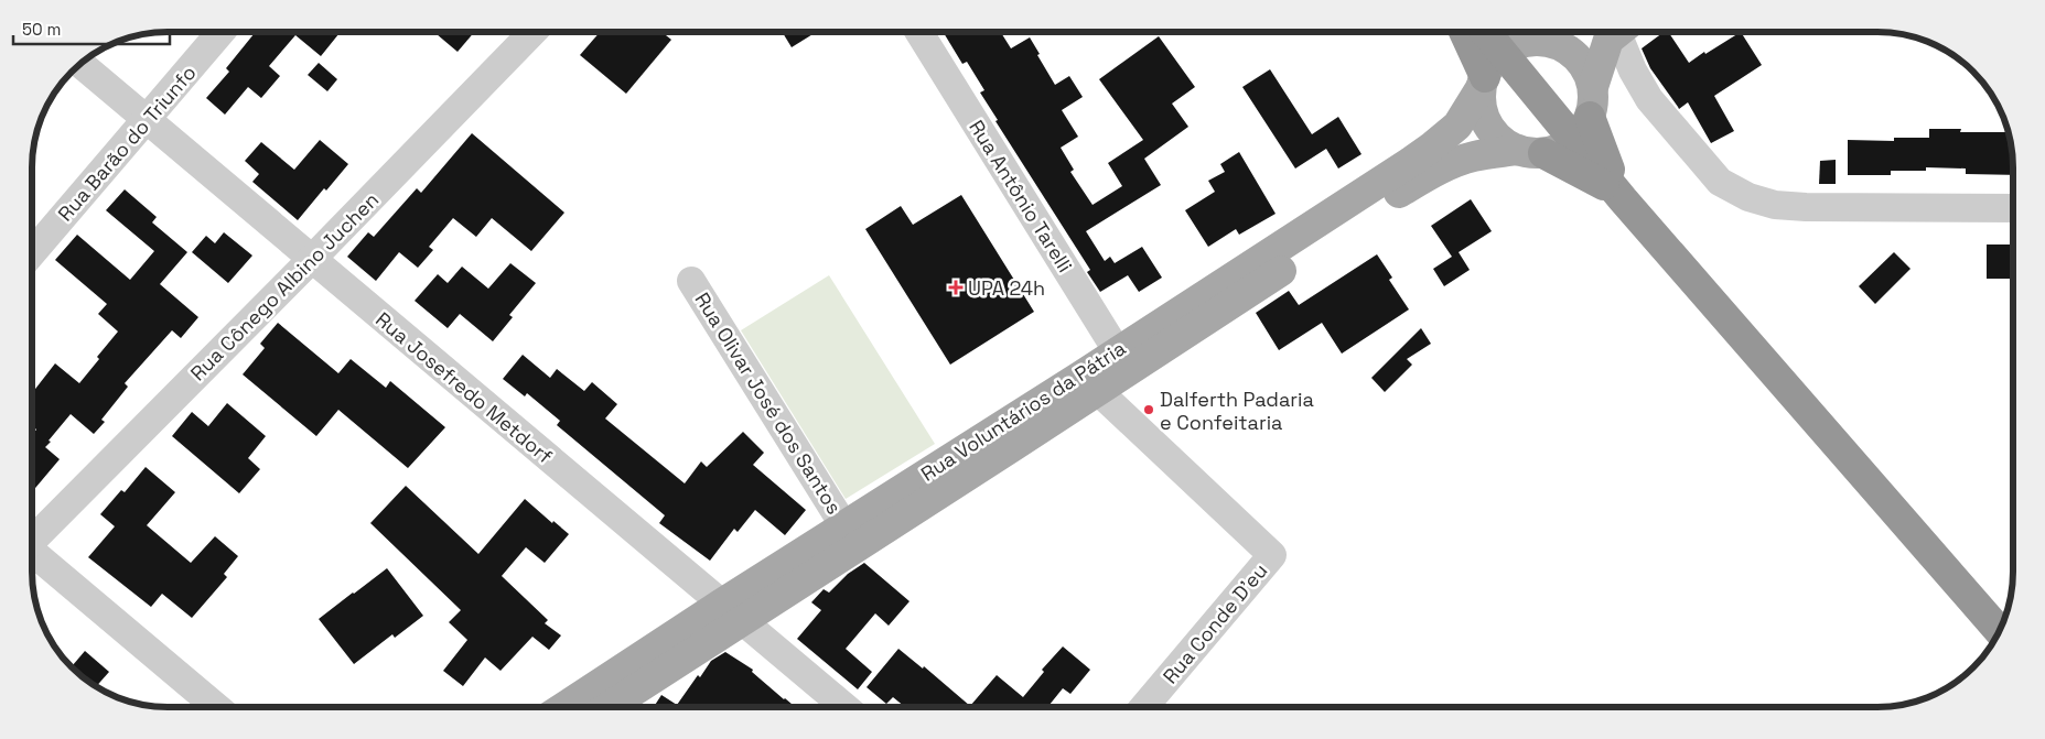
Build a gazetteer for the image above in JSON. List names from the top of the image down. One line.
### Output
{"streets":{"main road":["Rua Voluntários da Pátria"],"street":["Rua Barão do Triunfo","Rua Antônio Tarelli","Rua Cônego Albino Juchen","Rua Josefredo Metdorf","Rua Olivar José dos Santos","Rua Conde D'eu"]},"crossings":[["Rua Barão do Triunfo","Rua Josefredo Metdorf"],["Rua Antônio Tarelli","Rua Voluntários da Pátria"],["Rua Cônego Albino Juchen","Rua Josefredo Metdorf"],["Rua Josefredo Metdorf","Rua Voluntários da Pátria"],["Rua Olivar José dos Santos","Rua Voluntários da Pátria"],["Rua Voluntários da Pátria","Rua Conde D'eu"]],"places":{"health":["UPA 24h"],"other":["Dalferth Padaria e Confeitaria"]},"scale_bar":"50 m"}
